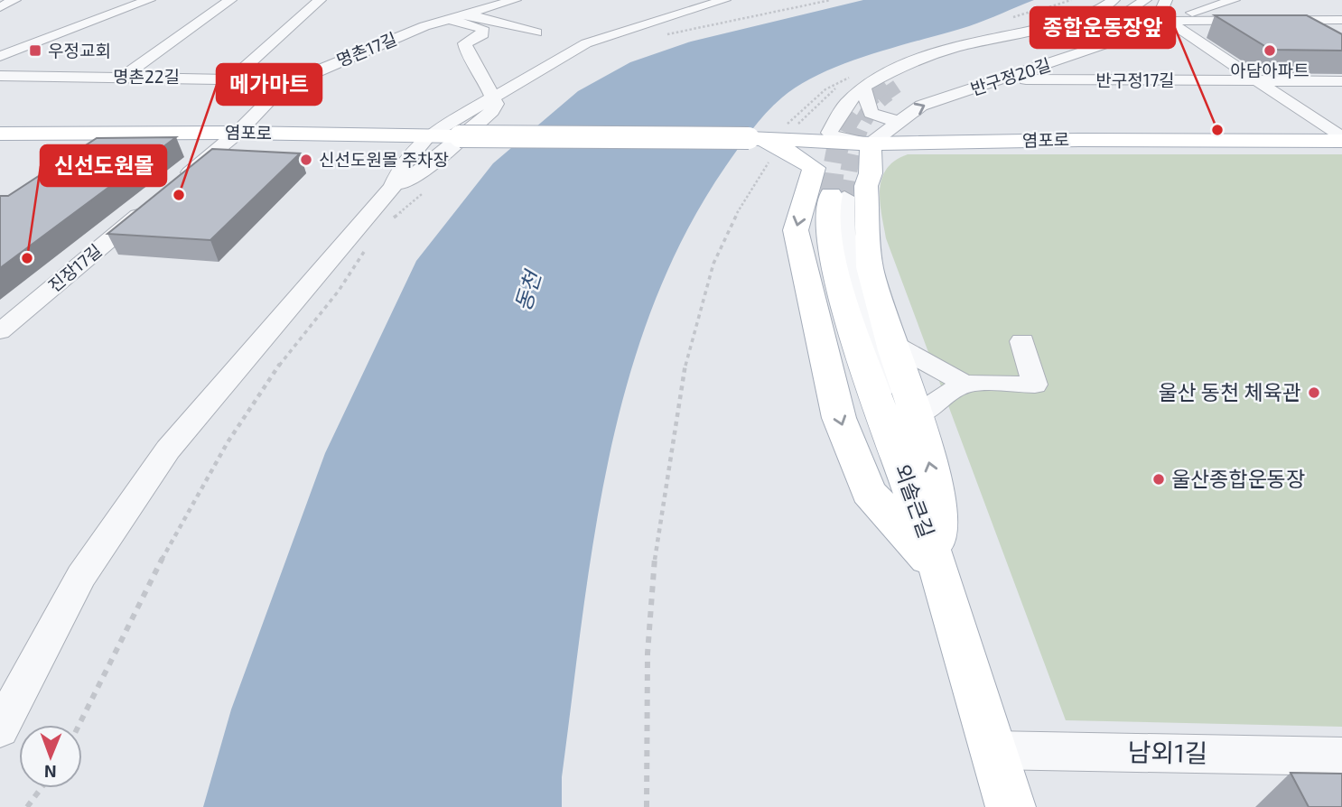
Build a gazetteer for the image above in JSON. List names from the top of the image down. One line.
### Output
{"streets":{"main road":["염포로","외솔큰길"],"street":["명촌17길","명촌22길","반구정20길","반구정17길","진장17길","남외1길"]},"crossings":[["명촌17길","명촌22길"],["명촌17길","염포로"],["반구정20길","반구정17길"],["반구정20길","염포로"],["반구정20길","외솔큰길"],["염포로","외솔큰길"],["외솔큰길","남외1길"]],"water":["동천"],"places":{"transit":["우정교회"],"other":["아담아파트","종합운동장앞","신선도원몰 주차장","메가마트","신선도원몰","울산 동천 체육관","울산종합운동장"]},"north":"bottom"}
